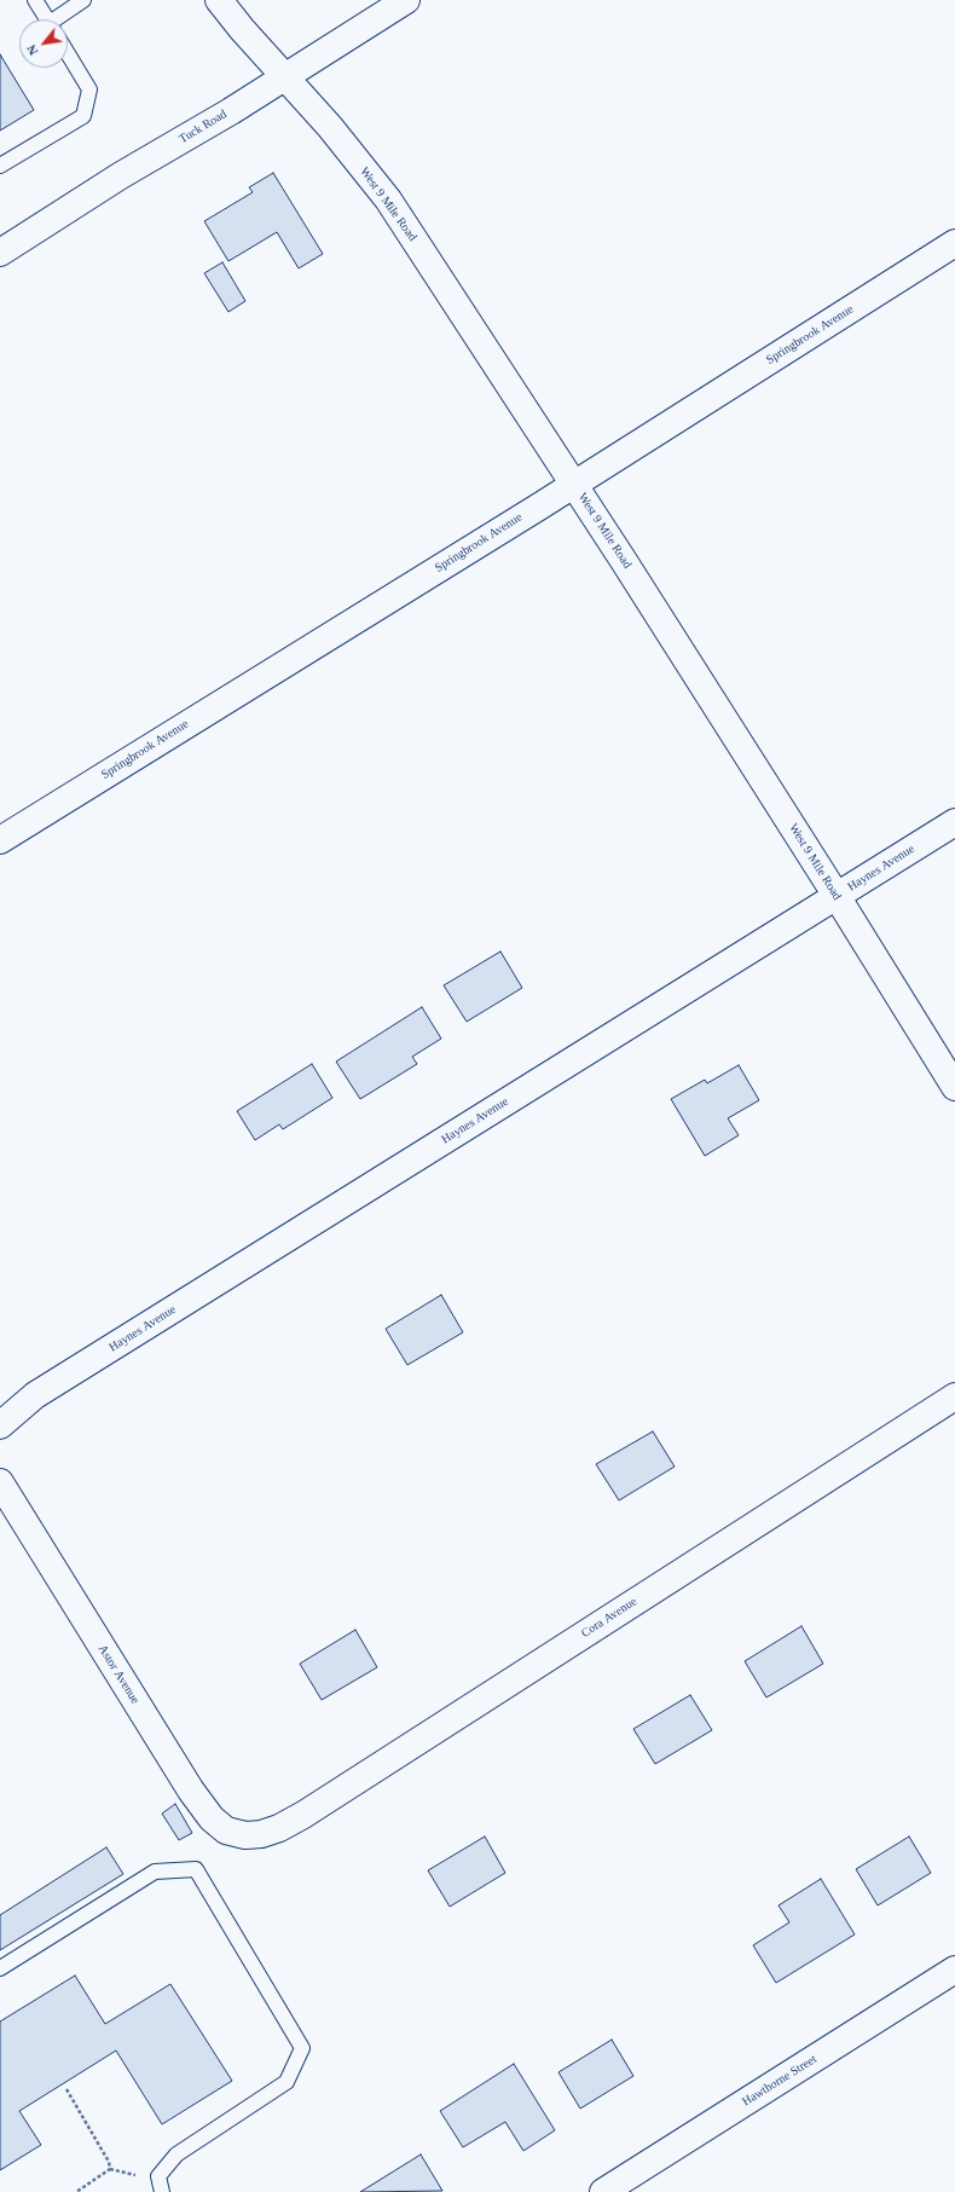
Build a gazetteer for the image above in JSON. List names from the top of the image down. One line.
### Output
{"streets":{"street":["Tuck Road","West 9 Mile Road","Springbrook Avenue","Haynes Avenue","Cora Avenue","Astor Avenue","Hawthorne Street"]},"crossings":[["Tuck Road","West 9 Mile Road"],["West 9 Mile Road","Springbrook Avenue"],["West 9 Mile Road","Haynes Avenue"],["Cora Avenue","Astor Avenue"]],"north":"bottom left"}
